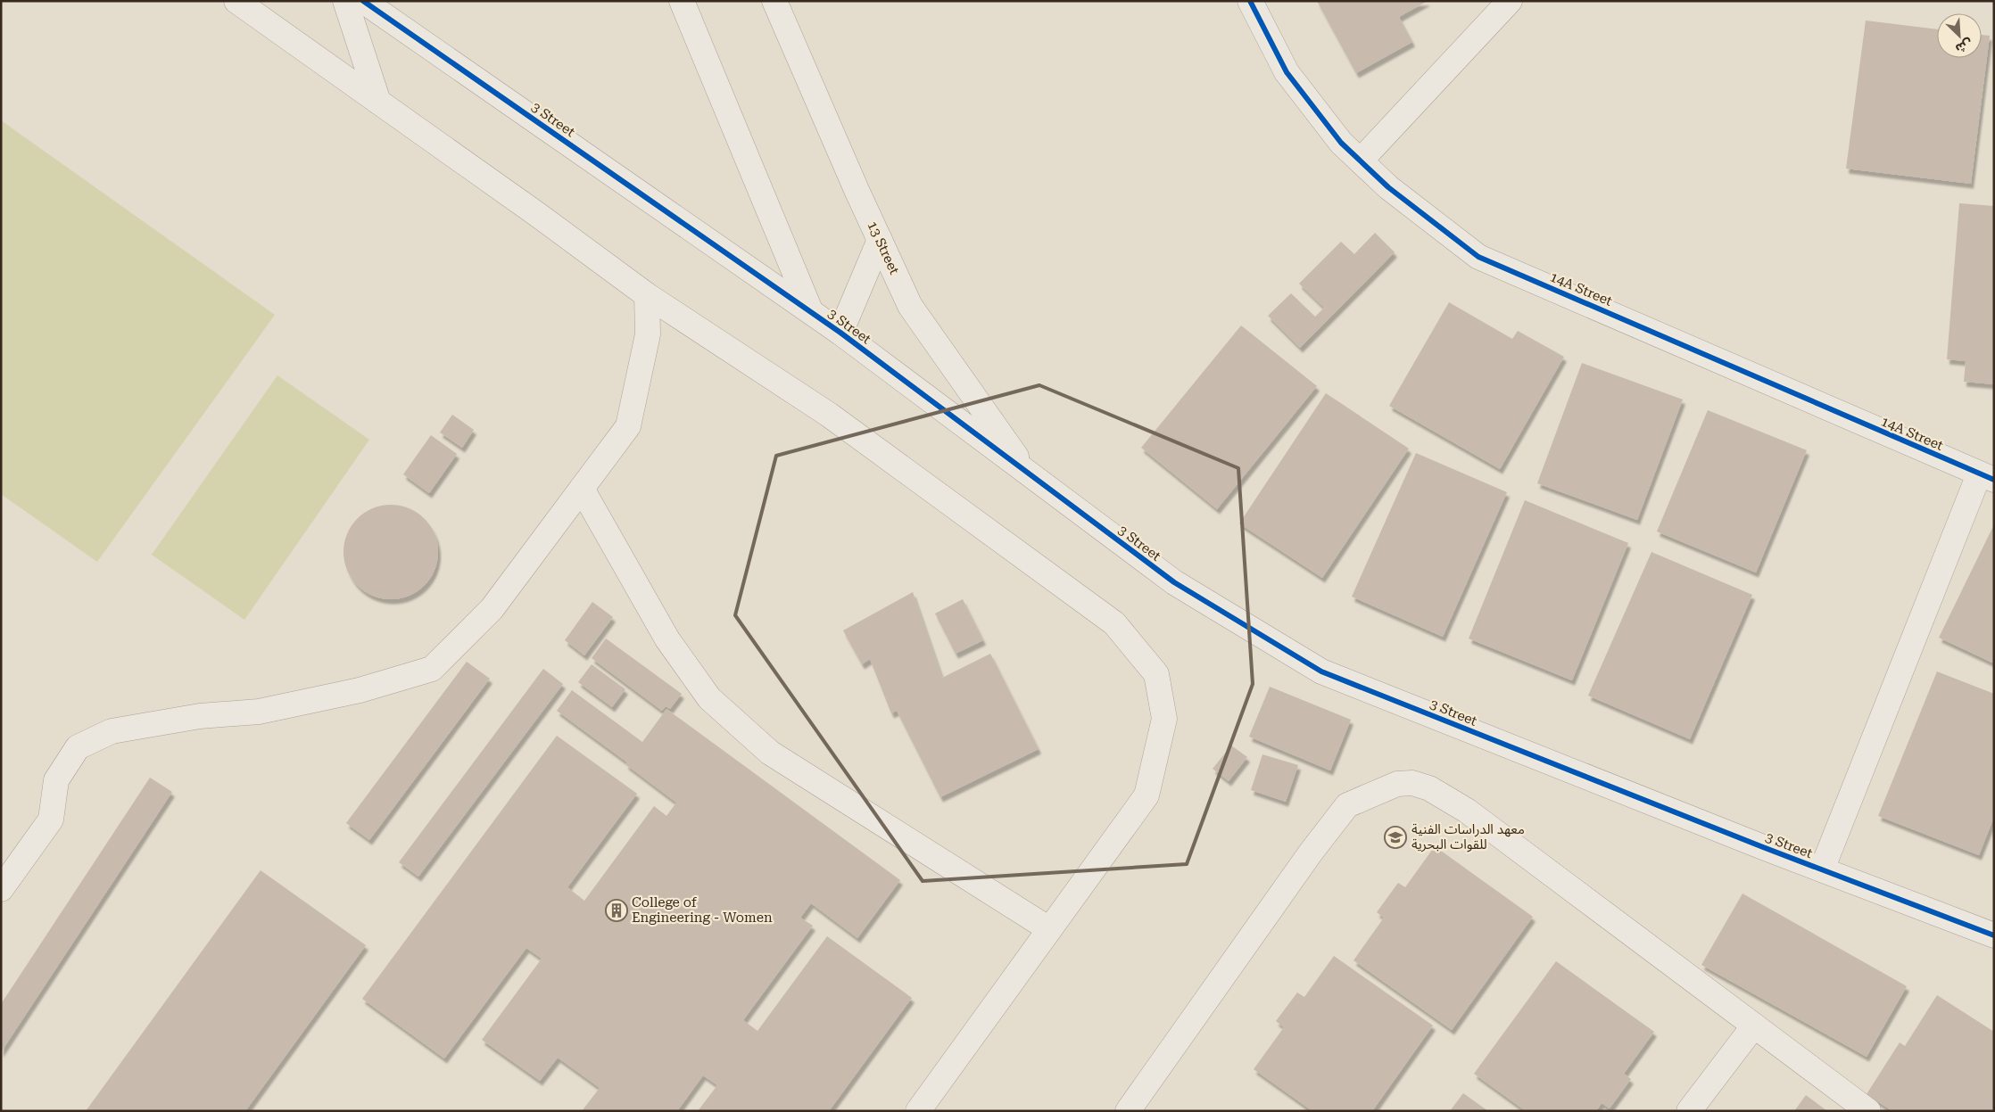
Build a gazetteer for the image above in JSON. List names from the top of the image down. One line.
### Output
{"streets":{"street":["3 Street","13 Street","14A Street"]},"crossings":[["3 Street","13 Street"]],"places":{"school or university":["معهد الدراسات الفنية للقوات البحرية"],"building":["College of Engineering - Women"]},"north":"bottom right"}
